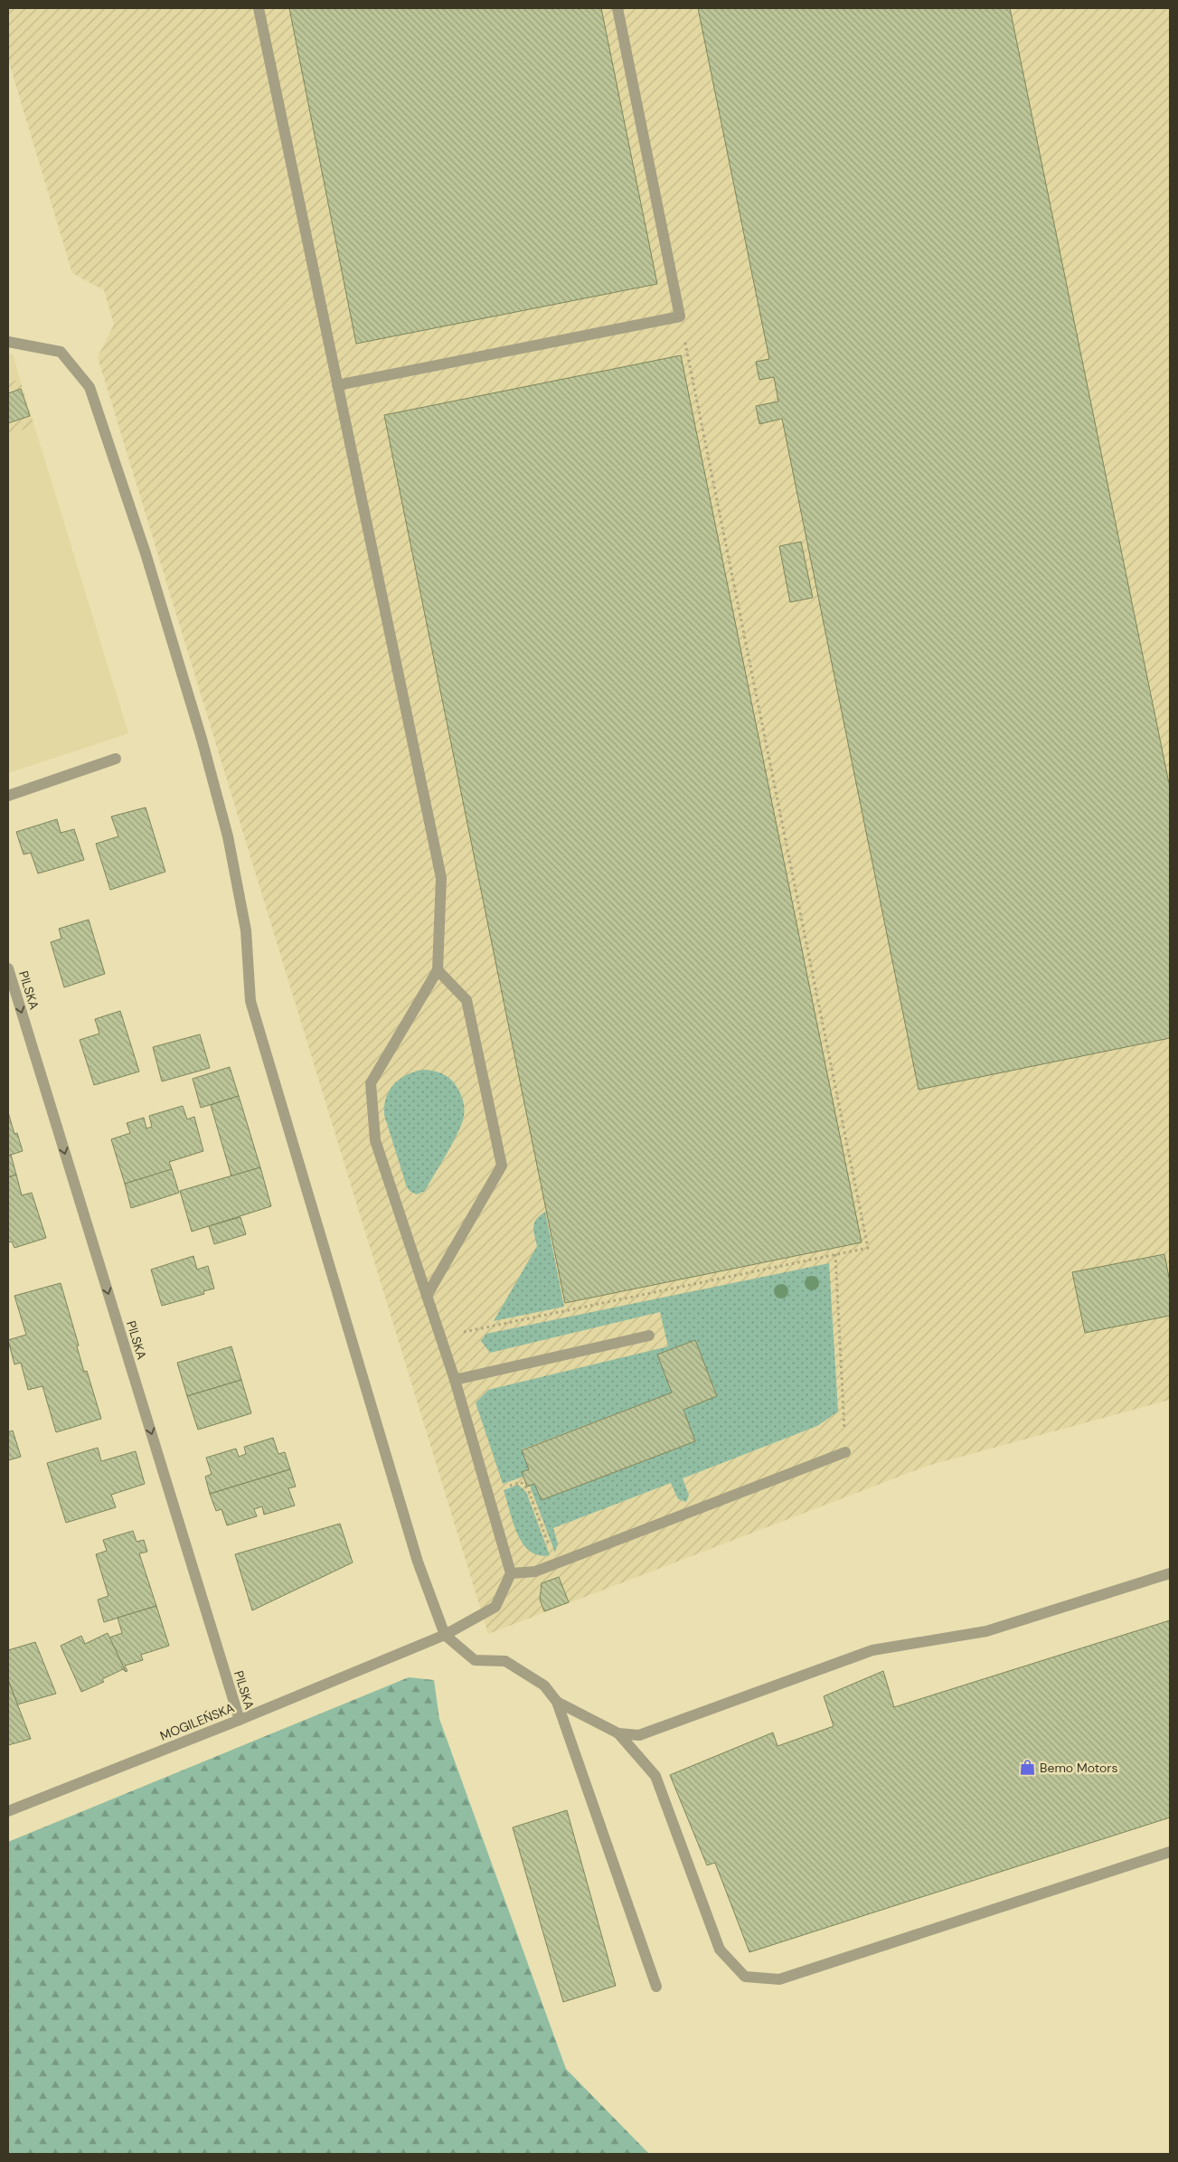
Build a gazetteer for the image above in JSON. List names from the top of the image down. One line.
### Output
{"streets":{"street":["PILSKA","MOGILEŃSKA"]},"crossings":[["PILSKA","MOGILEŃSKA"]],"one_way":["PILSKA"],"places":{"shop":["Bemo Motors"]}}
